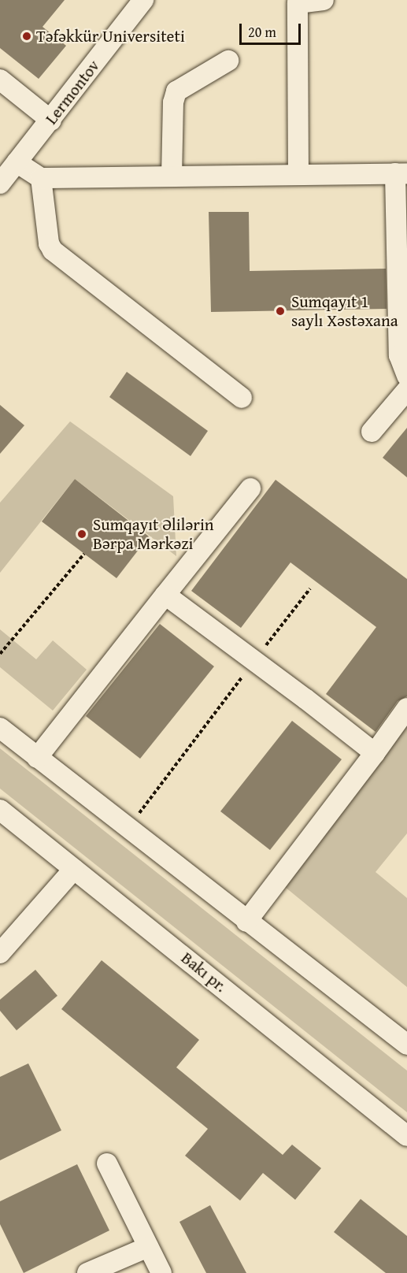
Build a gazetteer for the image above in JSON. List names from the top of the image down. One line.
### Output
{"streets":{"street":["Lermontov","Bakı pr."]},"places":["Təfəkkür Universiteti","Sumqayıt 1 saylı Xəstəxana","Sumqayıt Əlilərin Bərpa Mərkəzi"],"scale_bar":"20 m"}
